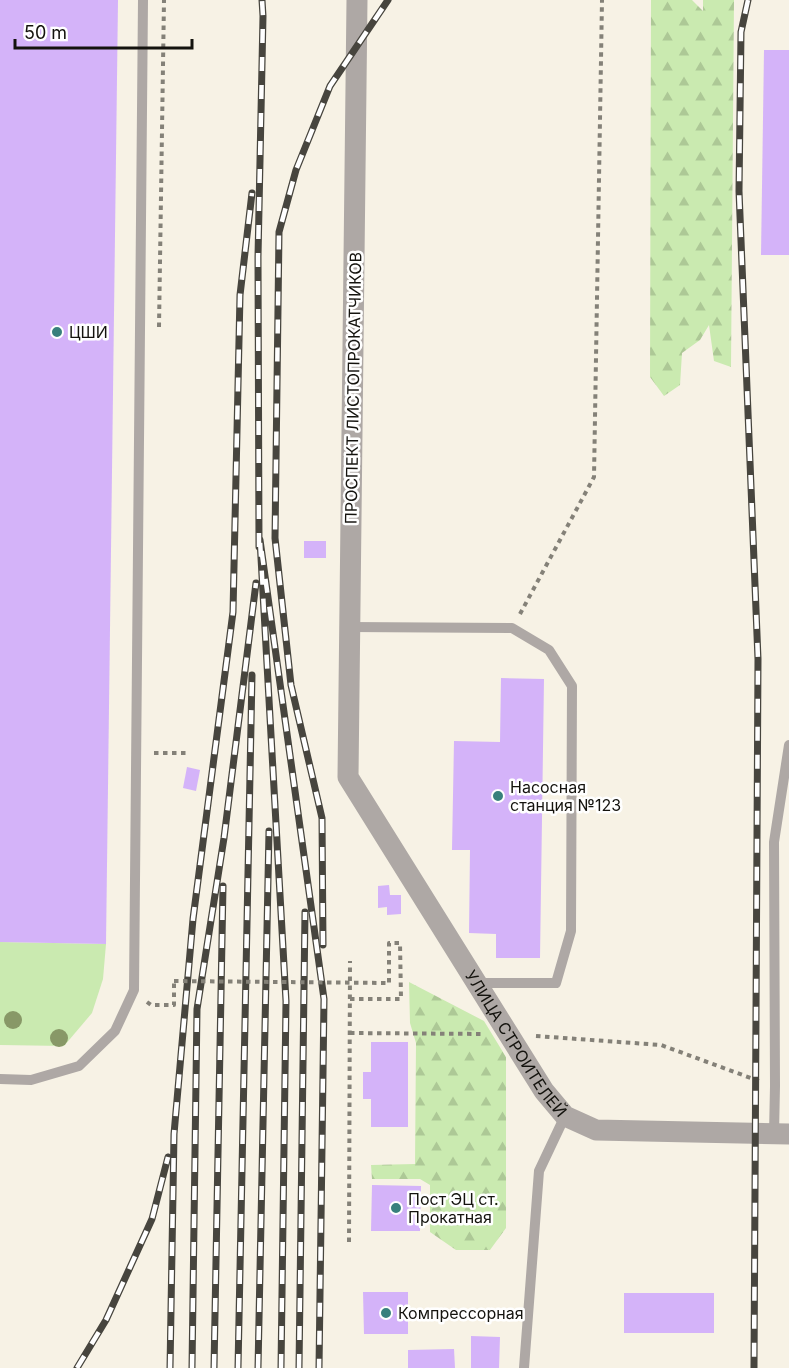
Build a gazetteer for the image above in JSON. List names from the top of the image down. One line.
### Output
{"streets":{"street":["ПРОСПЕКТ ЛИСТОПРОКАТЧИКОВ","УЛИЦА СТРОИТЕЛЕЙ"]},"crossings":[["ПРОСПЕКТ ЛИСТОПРОКАТЧИКОВ","УЛИЦА СТРОИТЕЛЕЙ"]],"places":["ЦШИ","Насосная станция №123","Пост ЭЦ ст. Прокатная","Компрессорная"],"scale_bar":"50 m"}
